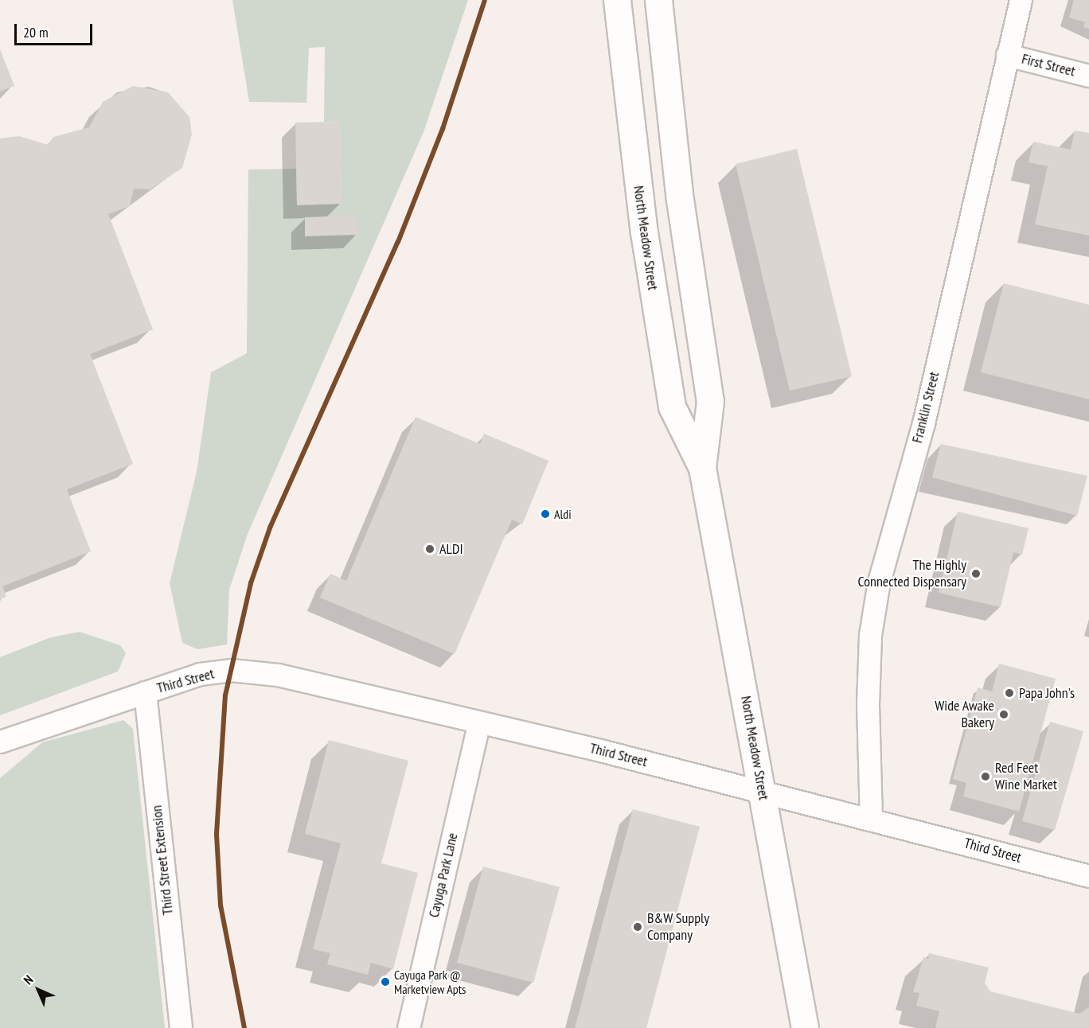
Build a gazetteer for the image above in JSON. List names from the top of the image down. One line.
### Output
{"streets":{"highway":["North Meadow Street"],"street":["First Street","Franklin Street","Third Street","Third Street Extension","Cayuga Park Lane"]},"crossings":[["First Street","Franklin Street"],["North Meadow Street","Third Street"],["Franklin Street","Third Street"],["Third Street","Third Street Extension"],["Third Street","Cayuga Park Lane"]],"places":["Aldi","ALDI","The Highly Connected Dispensary","Papa John's","Wide Awake Bakery","Red Feet Wine Market","B&W Supply Company","Cayuga Park @ Marketview Apts"],"scale_bar":"20 m","north":"top left"}
